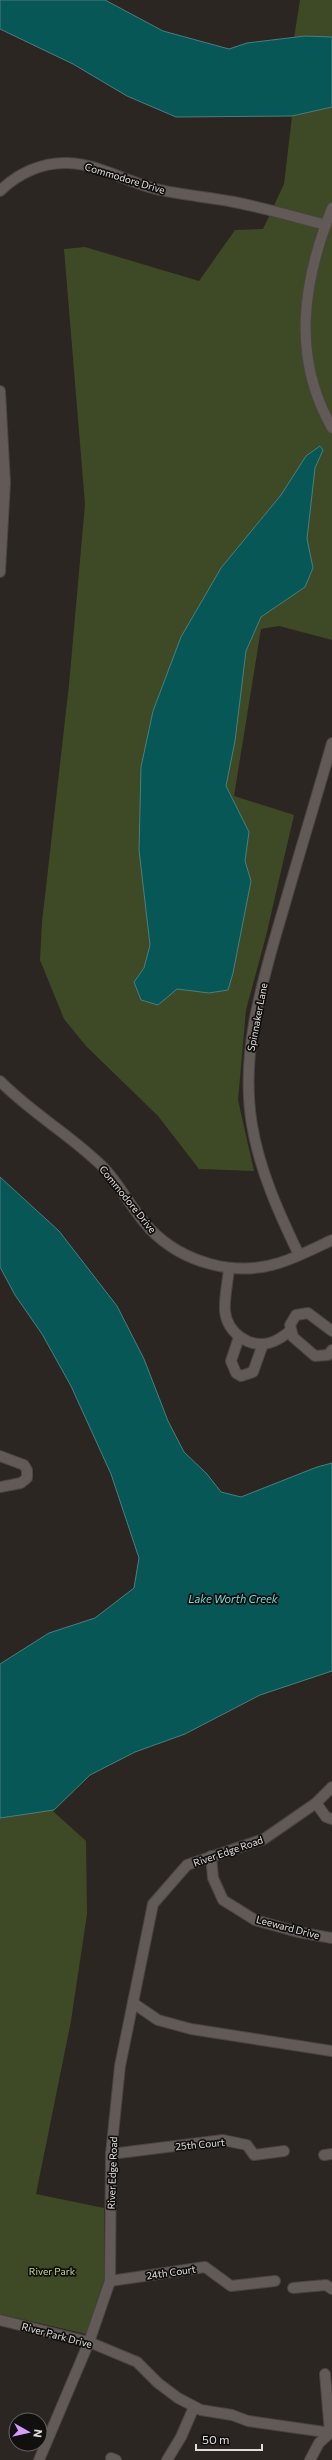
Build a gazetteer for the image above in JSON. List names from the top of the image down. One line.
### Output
{"streets":{"street":["Commodore Drive","Spinnaker Lane","River Edge Road","Leeward Drive","25th Court","24th Court","River Park Drive"]},"crossings":[["Commodore Drive","Spinnaker Lane"],["River Edge Road","Leeward Drive"],["River Edge Road","25th Court"],["River Edge Road","24th Court"],["River Edge Road","River Park Drive"]],"water":["Lake Worth Creek"],"parks":["River Park"],"scale_bar":"50 m","north":"right"}
